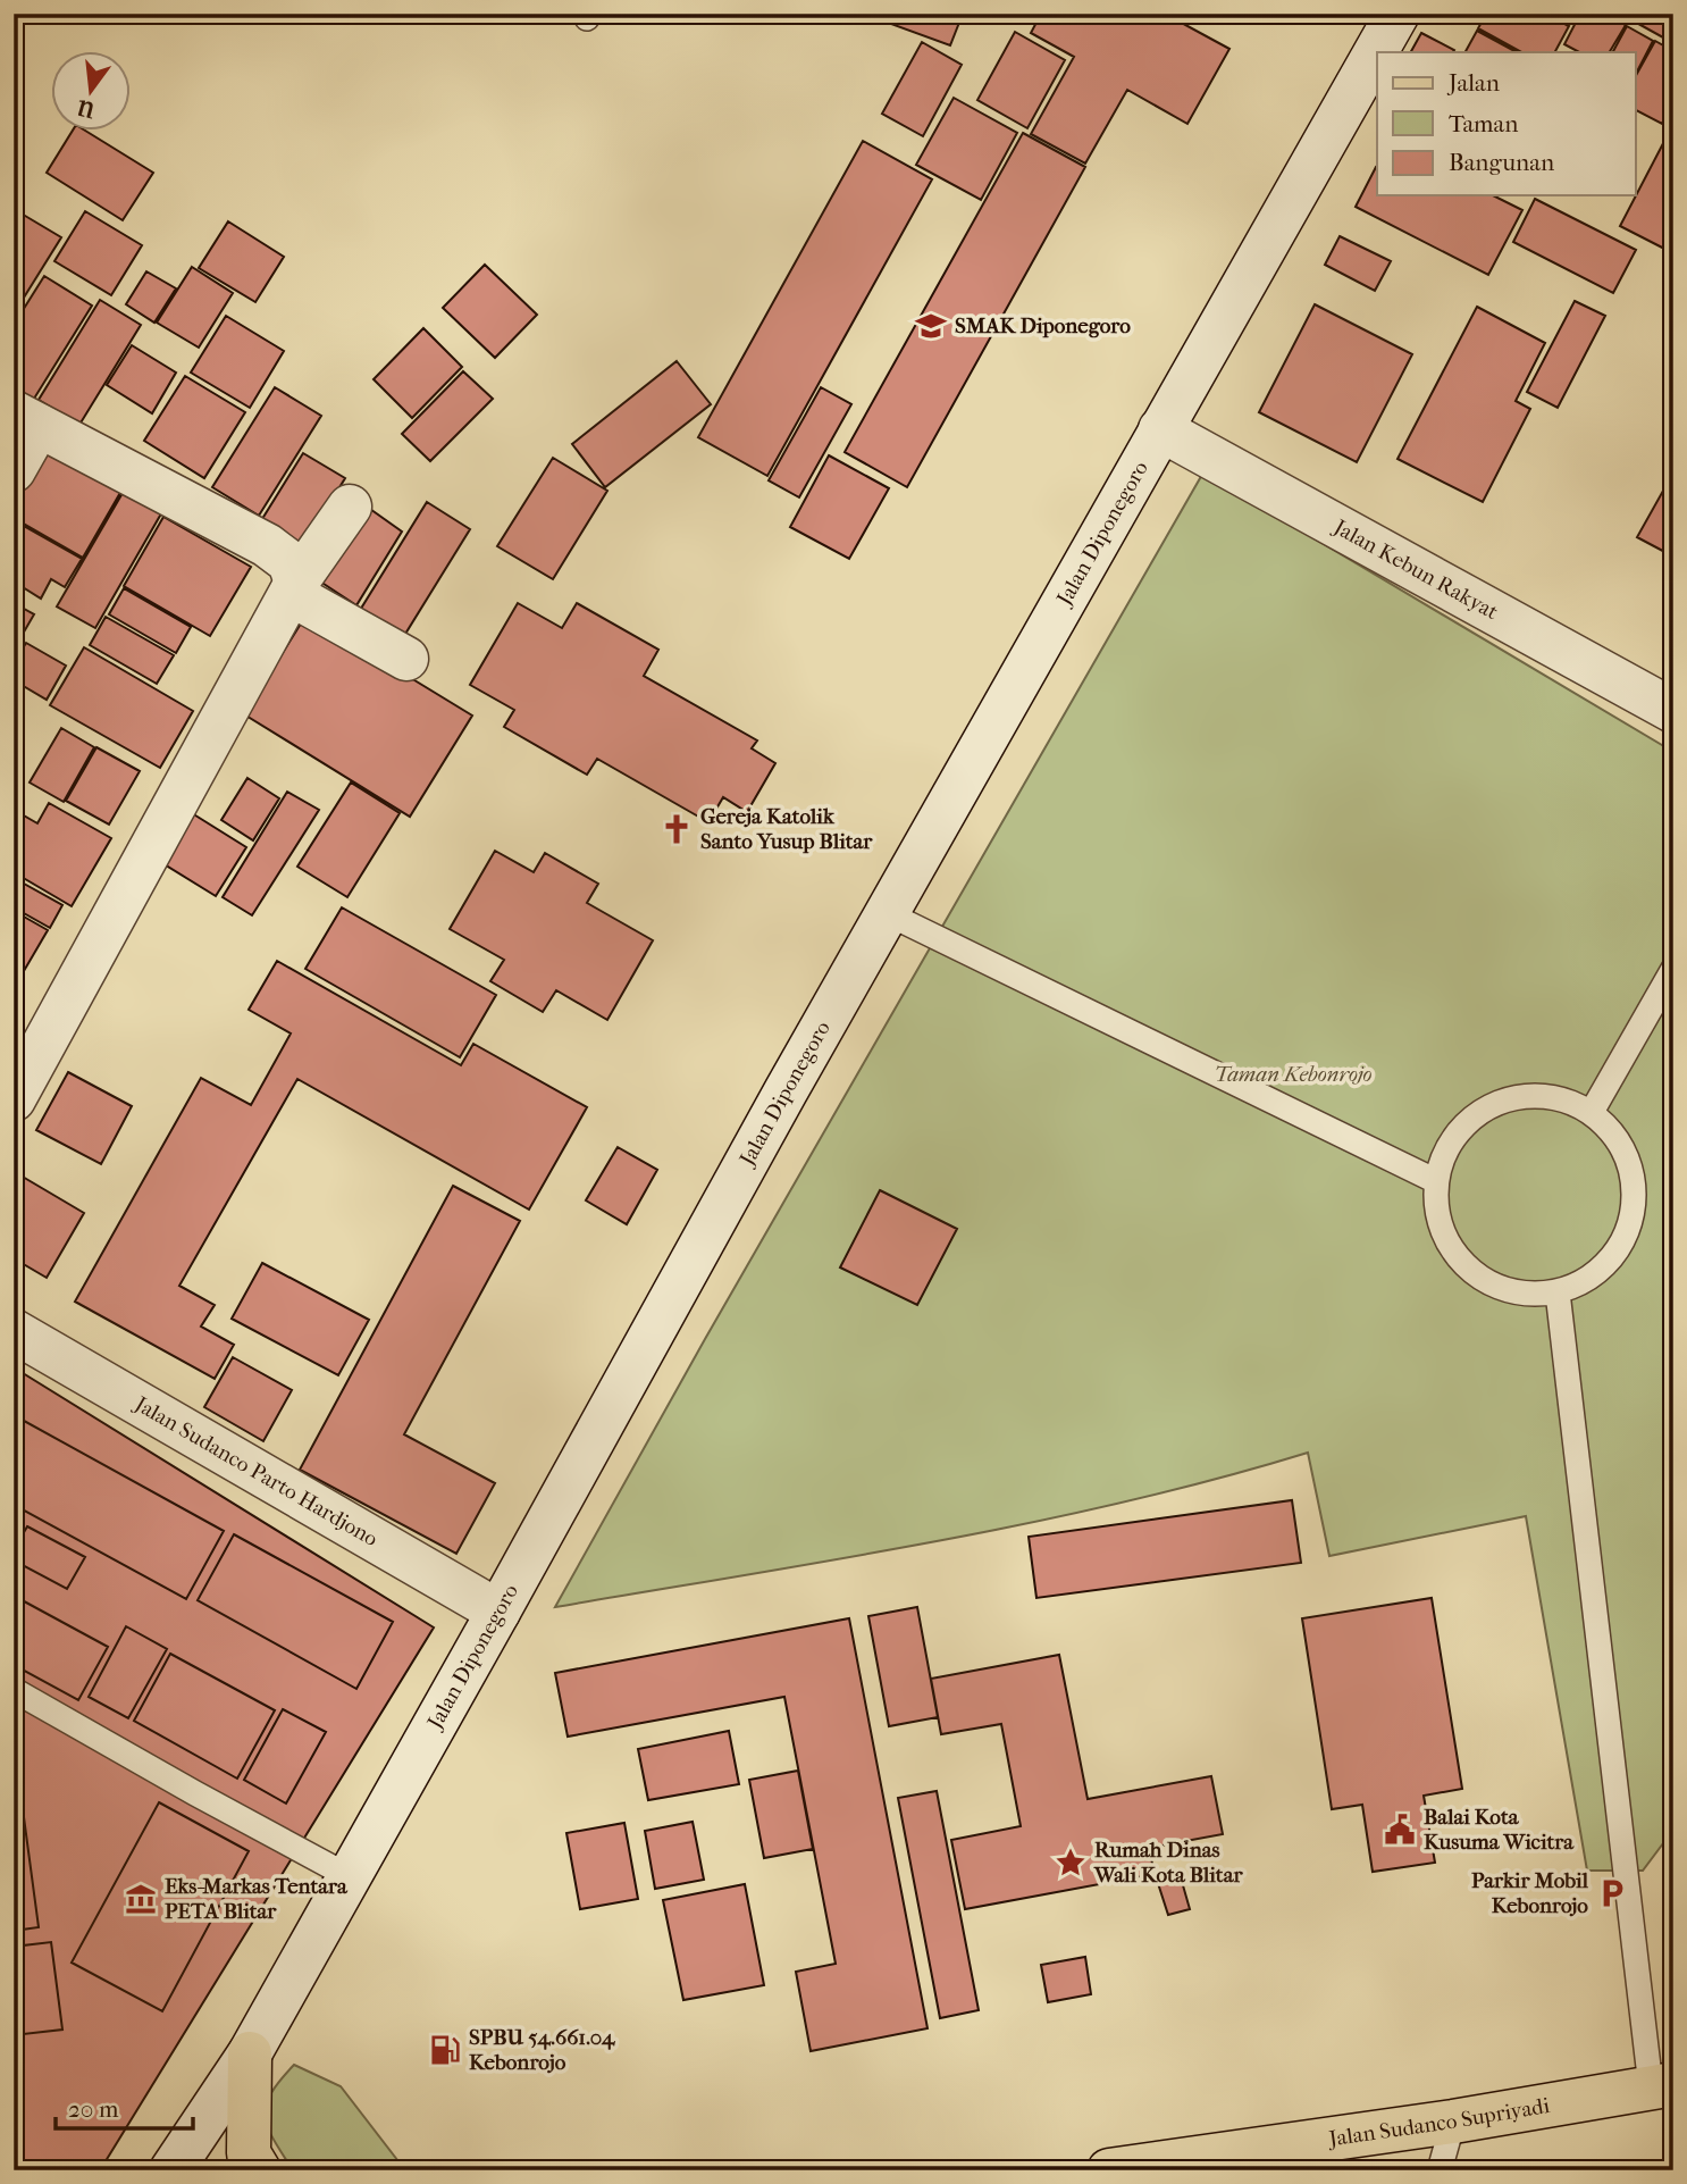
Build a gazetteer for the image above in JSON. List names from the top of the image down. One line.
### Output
{"streets":{"main road":["Jalan Diponegoro","Jalan Kebun Rakyat","Jalan Sudanco Parto Hardjono","Jalan Sudanco Supriyadi"]},"crossings":[["Jalan Diponegoro","Jalan Kebun Rakyat"],["Jalan Diponegoro","Jalan Sudanco Parto Hardjono"]],"parks":["Taman Kebonrojo"],"places":{"school or university":["SMAK Diponegoro"],"church":["Gereja Katolik Santo Yusup Blitar"],"public building":["Balai Kota Kusuma Wicitra"],"place":["Rumah Dinas Wali Kota Blitar"],"parking":["Parkir Mobil Kebonrojo"],"museum":["Eks-Markas Tentara PETA Blitar"],"fuel station":["SPBU 54.661.04 Kebonrojo"]},"legend":["Jalan","Taman","Bangunan"],"scale_bar":"20 m","north":"bottom"}
